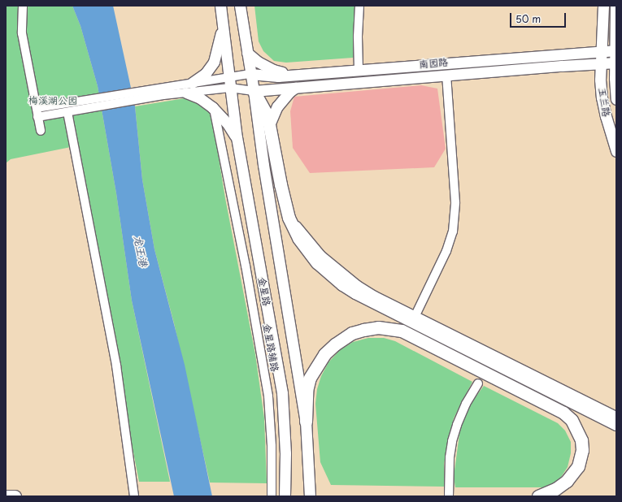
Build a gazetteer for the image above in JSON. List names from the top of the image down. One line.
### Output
{"streets":{"main road":["南园路","玉兰路","金星路"],"street":["金星路辅路"]},"crossings":[["南园路","玉兰路"],["南园路","金星路"]],"water":["龙王港"],"parks":["梅溪湖公园"],"scale_bar":"50 m"}
